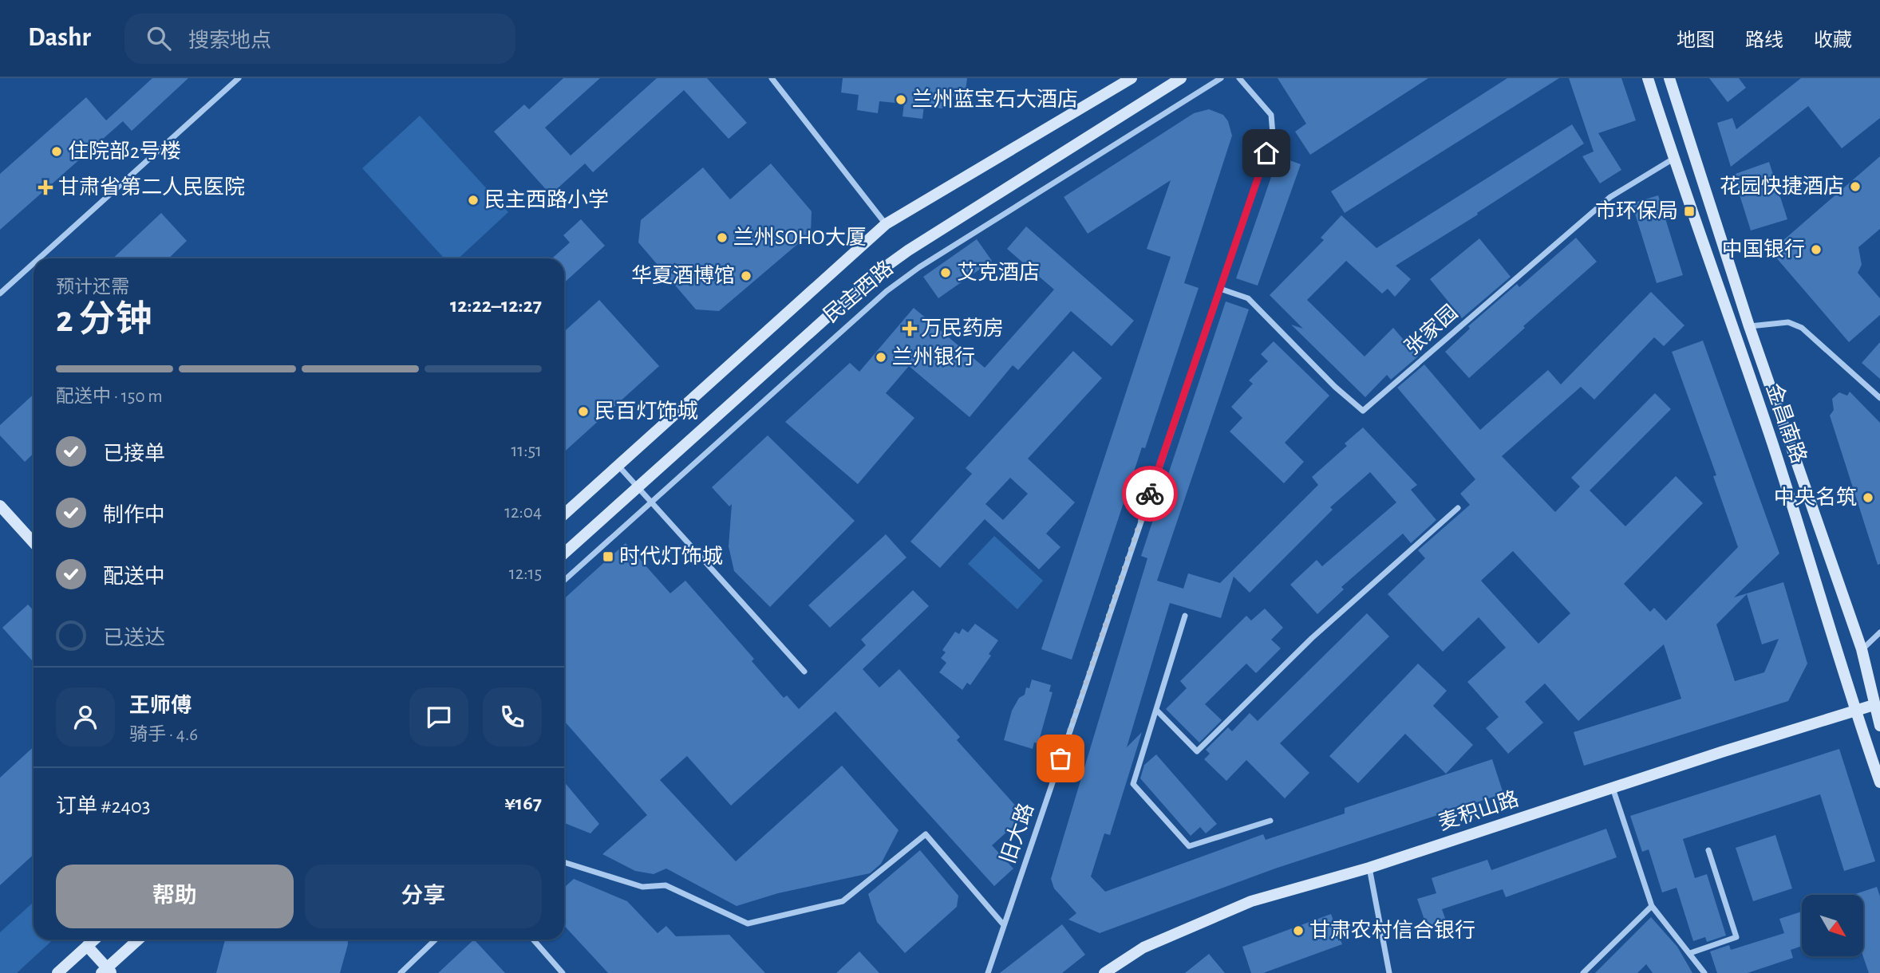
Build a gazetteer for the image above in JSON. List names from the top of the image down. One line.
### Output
{"streets":{"street":["民主西路","张家园","金昌南路","麦积山路","旧大路"]},"crossings":[["张家园","金昌南路"],["张家园","旧大路"],["金昌南路","麦积山路"]],"places":{"other":["兰州蓝宝石大酒店","住院部2号楼","花园快捷酒店","民主西路小学","兰州SOHO大厦","中国银行","艾克酒店","华夏酒博馆","兰州银行","民百灯饰城","中央名筑","甘肃农村信合银行"],"health":["甘肃省第二人民医院","万民药房"],"transit":["市环保局","时代灯饰城"]},"north":"bottom right","page":{"header":"Dashr","search":"搜索地点","nav":["地图","路线","收藏"],"heading":["2 分钟","预计还需","12:22–12:27"],"panel":["王师傅","骑手 · 4.6","订单 #2403","¥167"],"bar":"配送中 · 150 m","list":[["已接单","11:51"],["制作中","12:04"],["配送中","12:15"],"已送达"],"buttons":["帮助","分享"]}}
